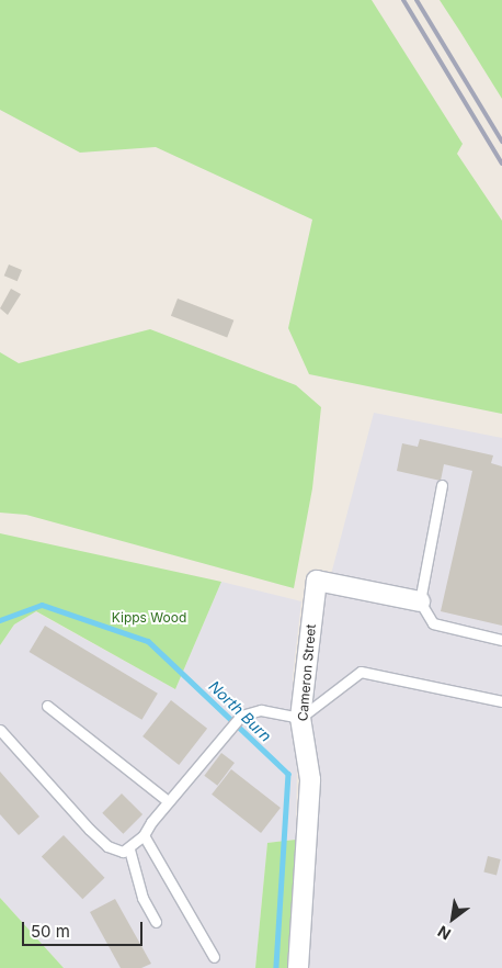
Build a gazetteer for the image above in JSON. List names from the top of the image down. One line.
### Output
{"streets":{"street":["Cameron Street"]},"water":["North Burn"],"parks":["Kipps Wood"],"scale_bar":"50 m","north":"bottom left"}
